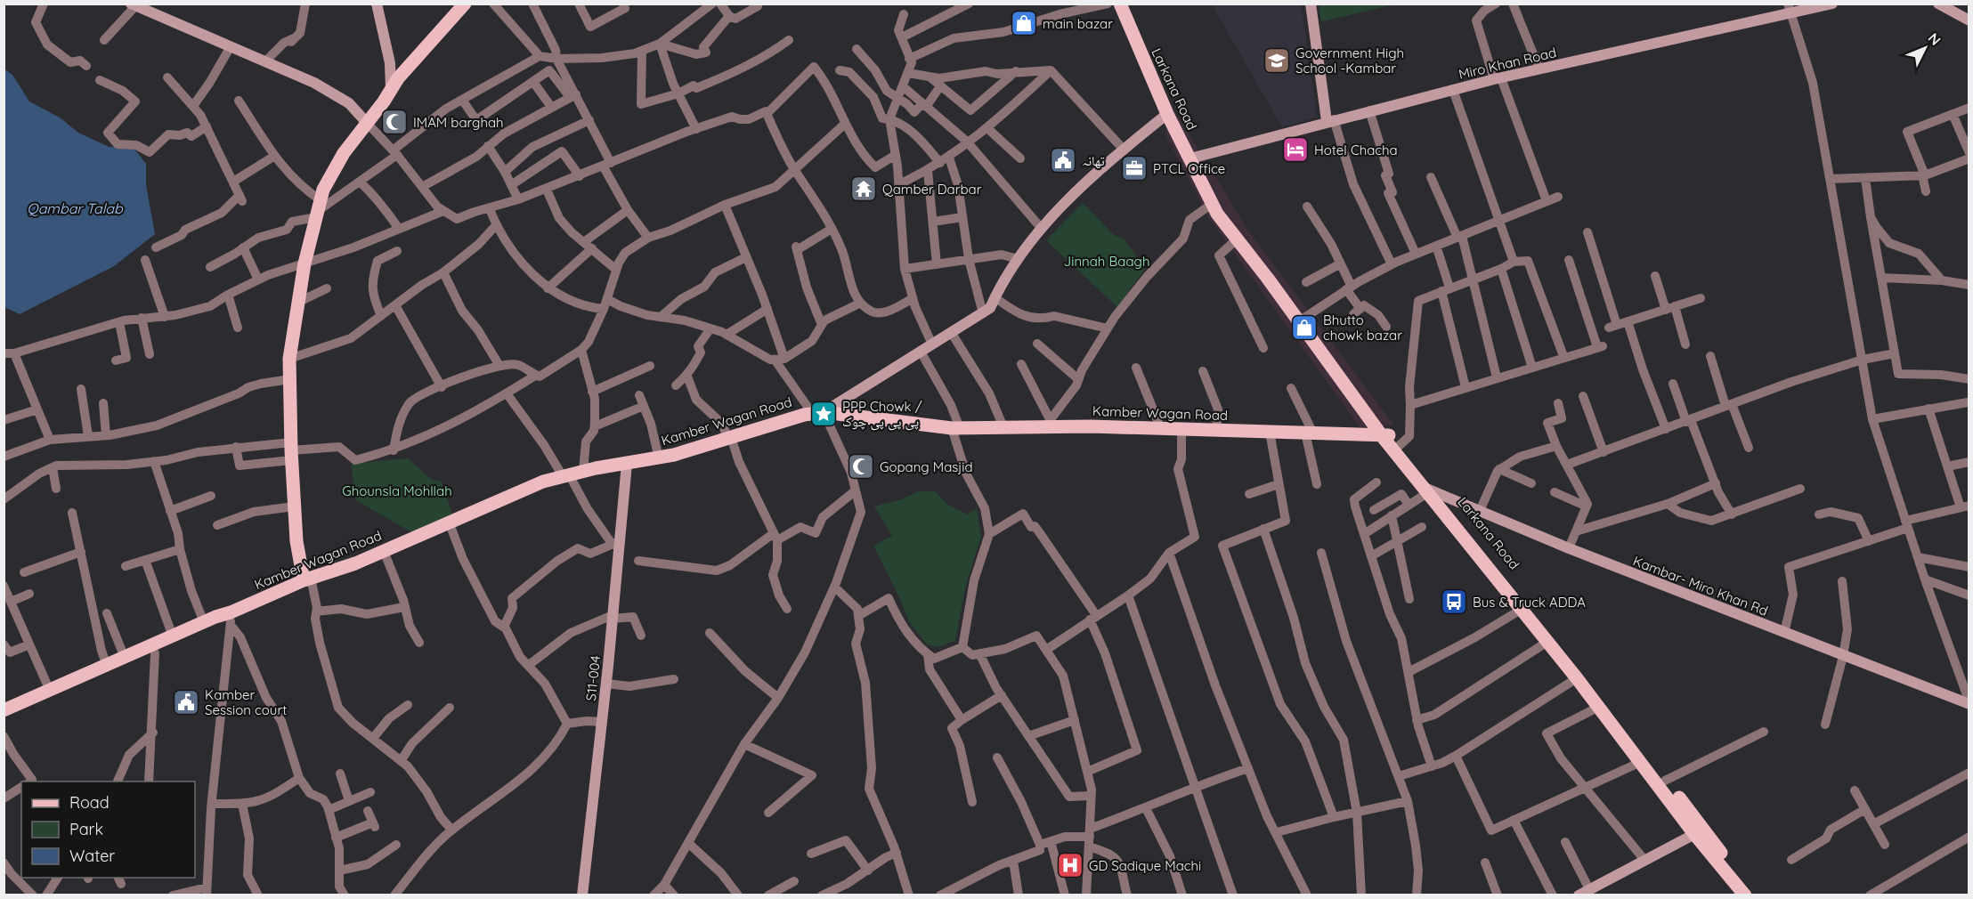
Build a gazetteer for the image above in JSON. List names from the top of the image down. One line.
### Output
{"streets":{"main road":["Larkana Road","Kamber Wagan Road"],"street":["Miro Khan Road","Kambar- Miro Khan Rd","S11-004"]},"crossings":[["Miro Khan Road","Larkana Road"],["Larkana Road","Kamber Wagan Road"],["Larkana Road","Kambar- Miro Khan Rd"],["Kamber Wagan Road","S11-004"]],"water":["Qambar Talab"],"parks":["Jinnah Baagh","Ghounsla Mohllah"],"places":{"shop":["main bazar","Bhutto chowk bazar"],"school or university":["Government High School -Kambar"],"mosque":["IMAM barghah","Gopang Masjid"],"hotel":["Hotel Chacha"],"public building":["تھانہ","Kamber Session court"],"office":["PTCL Office"],"temple":["Qamber Darbar"],"place":["PPP Chowk / پی پی پی چوک"],"bus stop":["Bus & Truck ADDA"],"hospital":["GD Sadique Machi"]},"legend":["Road","Park","Water"],"north":"top right"}
